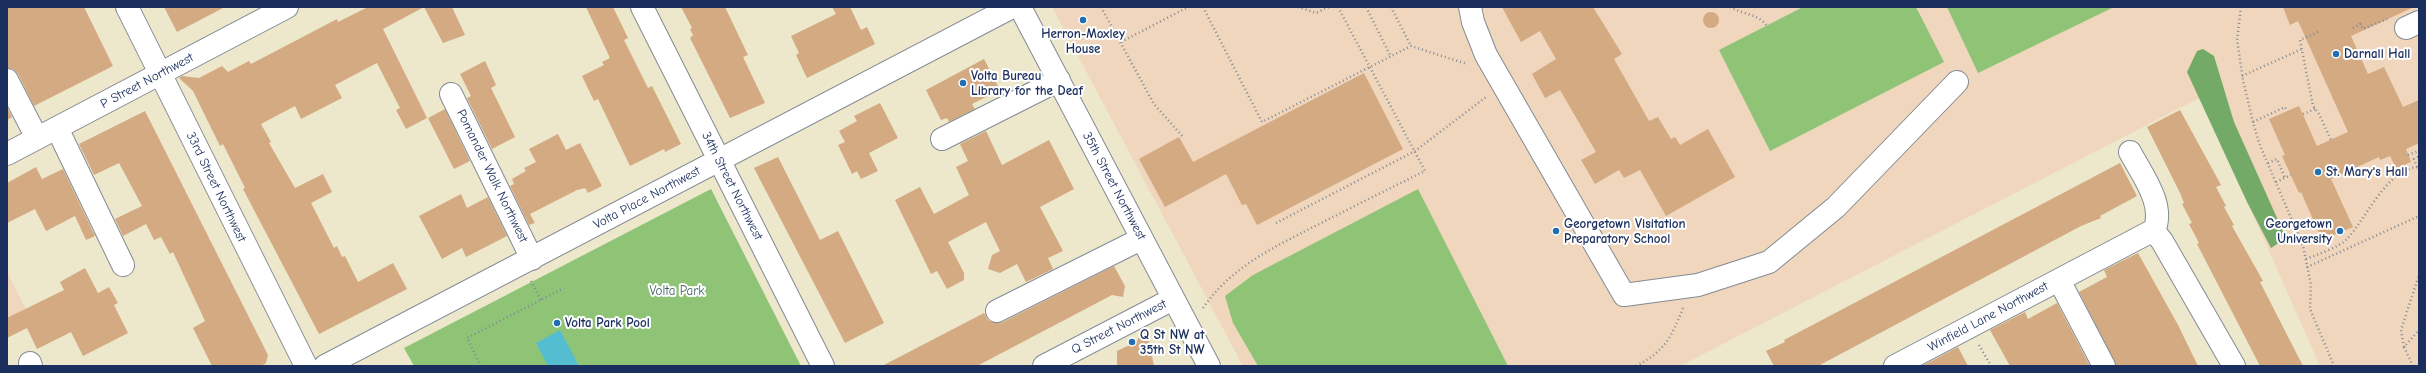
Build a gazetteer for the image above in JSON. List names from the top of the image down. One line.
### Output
{"streets":{"street":["P Street Northwest","Pomander Walk Northwest","34th Street Northwest","35th Street Northwest","33rd Street Northwest","Volta Place Northwest","Winfield Lane Northwest","Q Street Northwest"]},"crossings":[["P Street Northwest","33rd Street Northwest"],["Pomander Walk Northwest","Volta Place Northwest"],["34th Street Northwest","Volta Place Northwest"],["35th Street Northwest","Q Street Northwest"]],"parks":["Volta Park"],"places":["Herron-Moxley House","Darnall Hall","Volta Bureau Library for the Deaf","St. Mary's Hall","Georgetown Visitation Preparatory School","Georgetown University","Volta Park Pool","Q St NW at 35th St NW"]}
